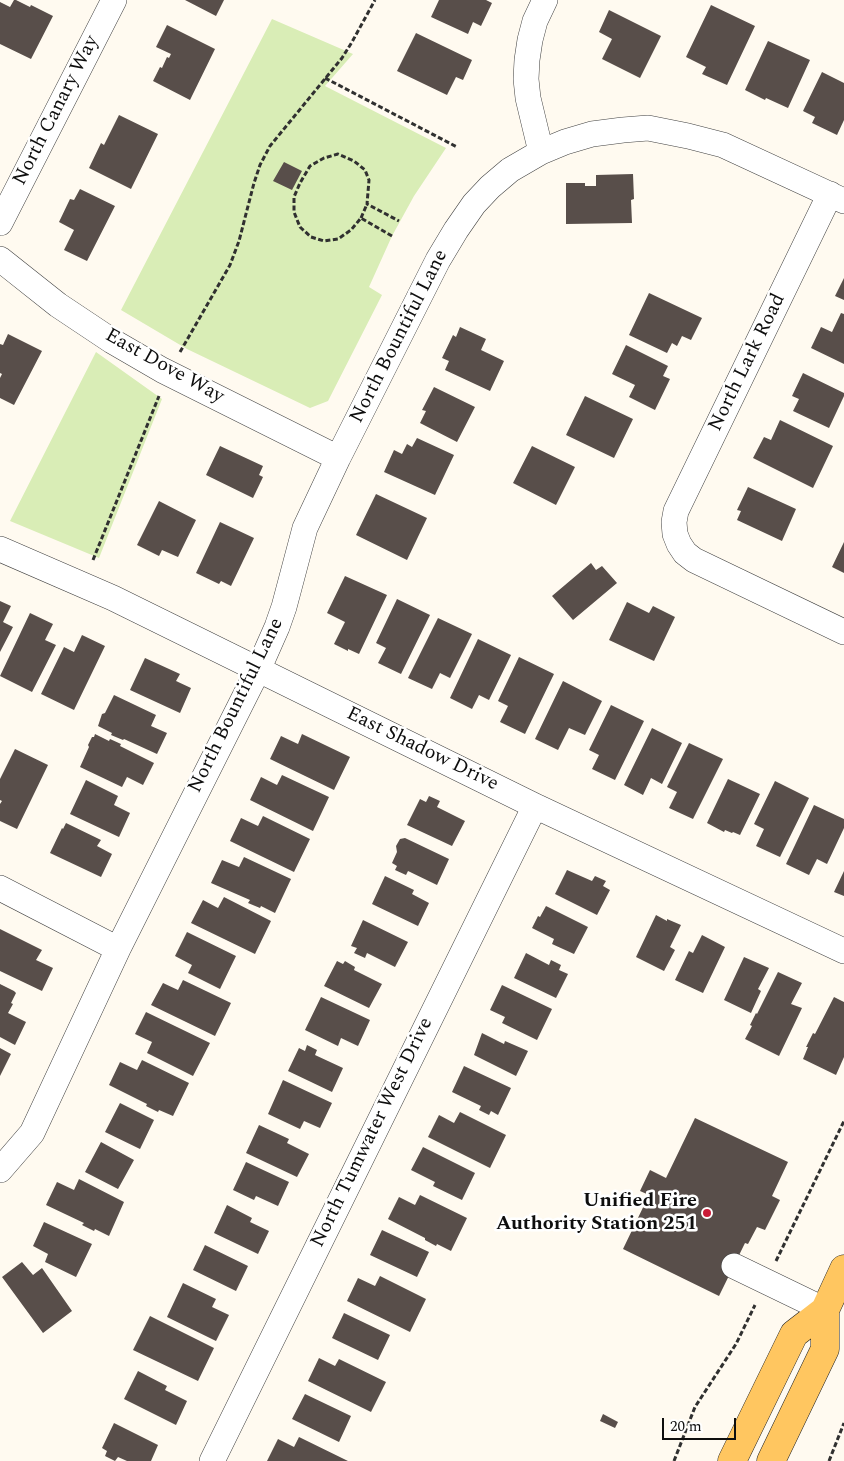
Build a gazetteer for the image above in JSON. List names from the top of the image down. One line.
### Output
{"streets":{"street":["North Canary Way","North Bountiful Lane","North Lark Road","East Dove Way","East Shadow Drive","North Tumwater West Drive"]},"crossings":[["North Bountiful Lane","North Lark Road"],["North Bountiful Lane","East Dove Way"],["North Bountiful Lane","East Shadow Drive"],["East Shadow Drive","North Tumwater West Drive"]],"places":["Unified Fire Authority Station 251"],"scale_bar":"20 m"}
